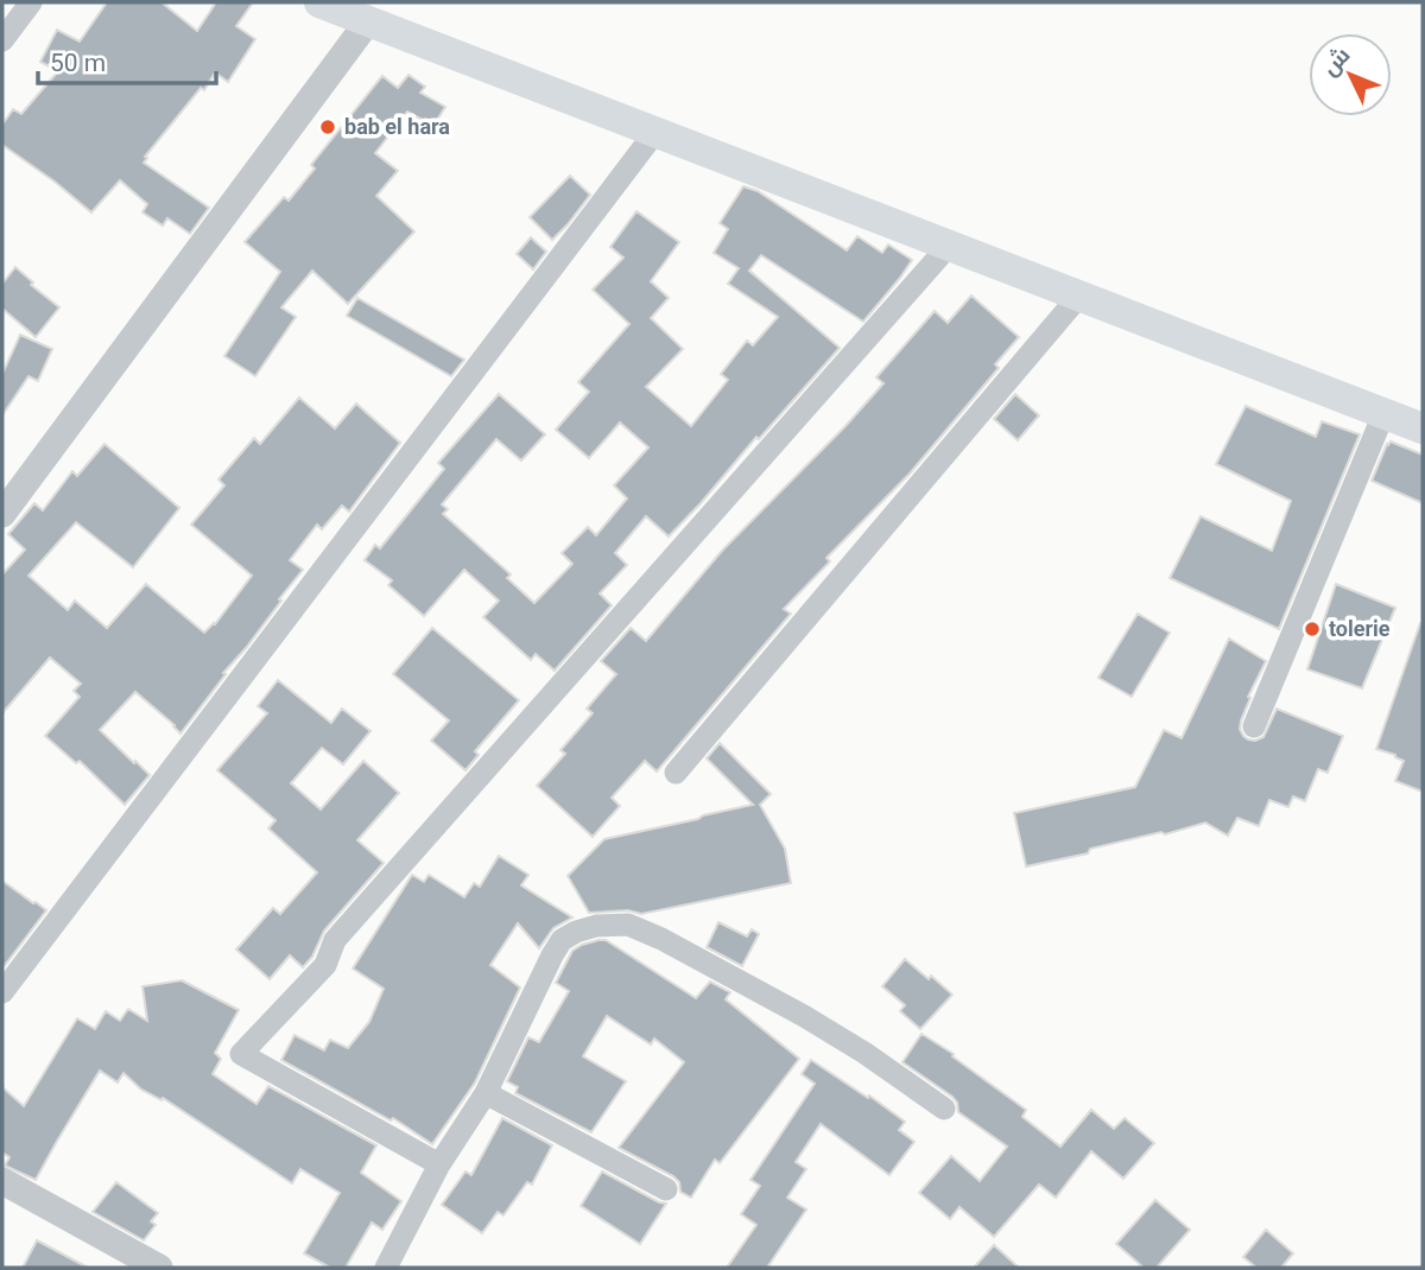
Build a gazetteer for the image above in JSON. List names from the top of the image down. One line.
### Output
{"places":["bab el hara","tolerie"],"scale_bar":"50 m","north":"top left"}
